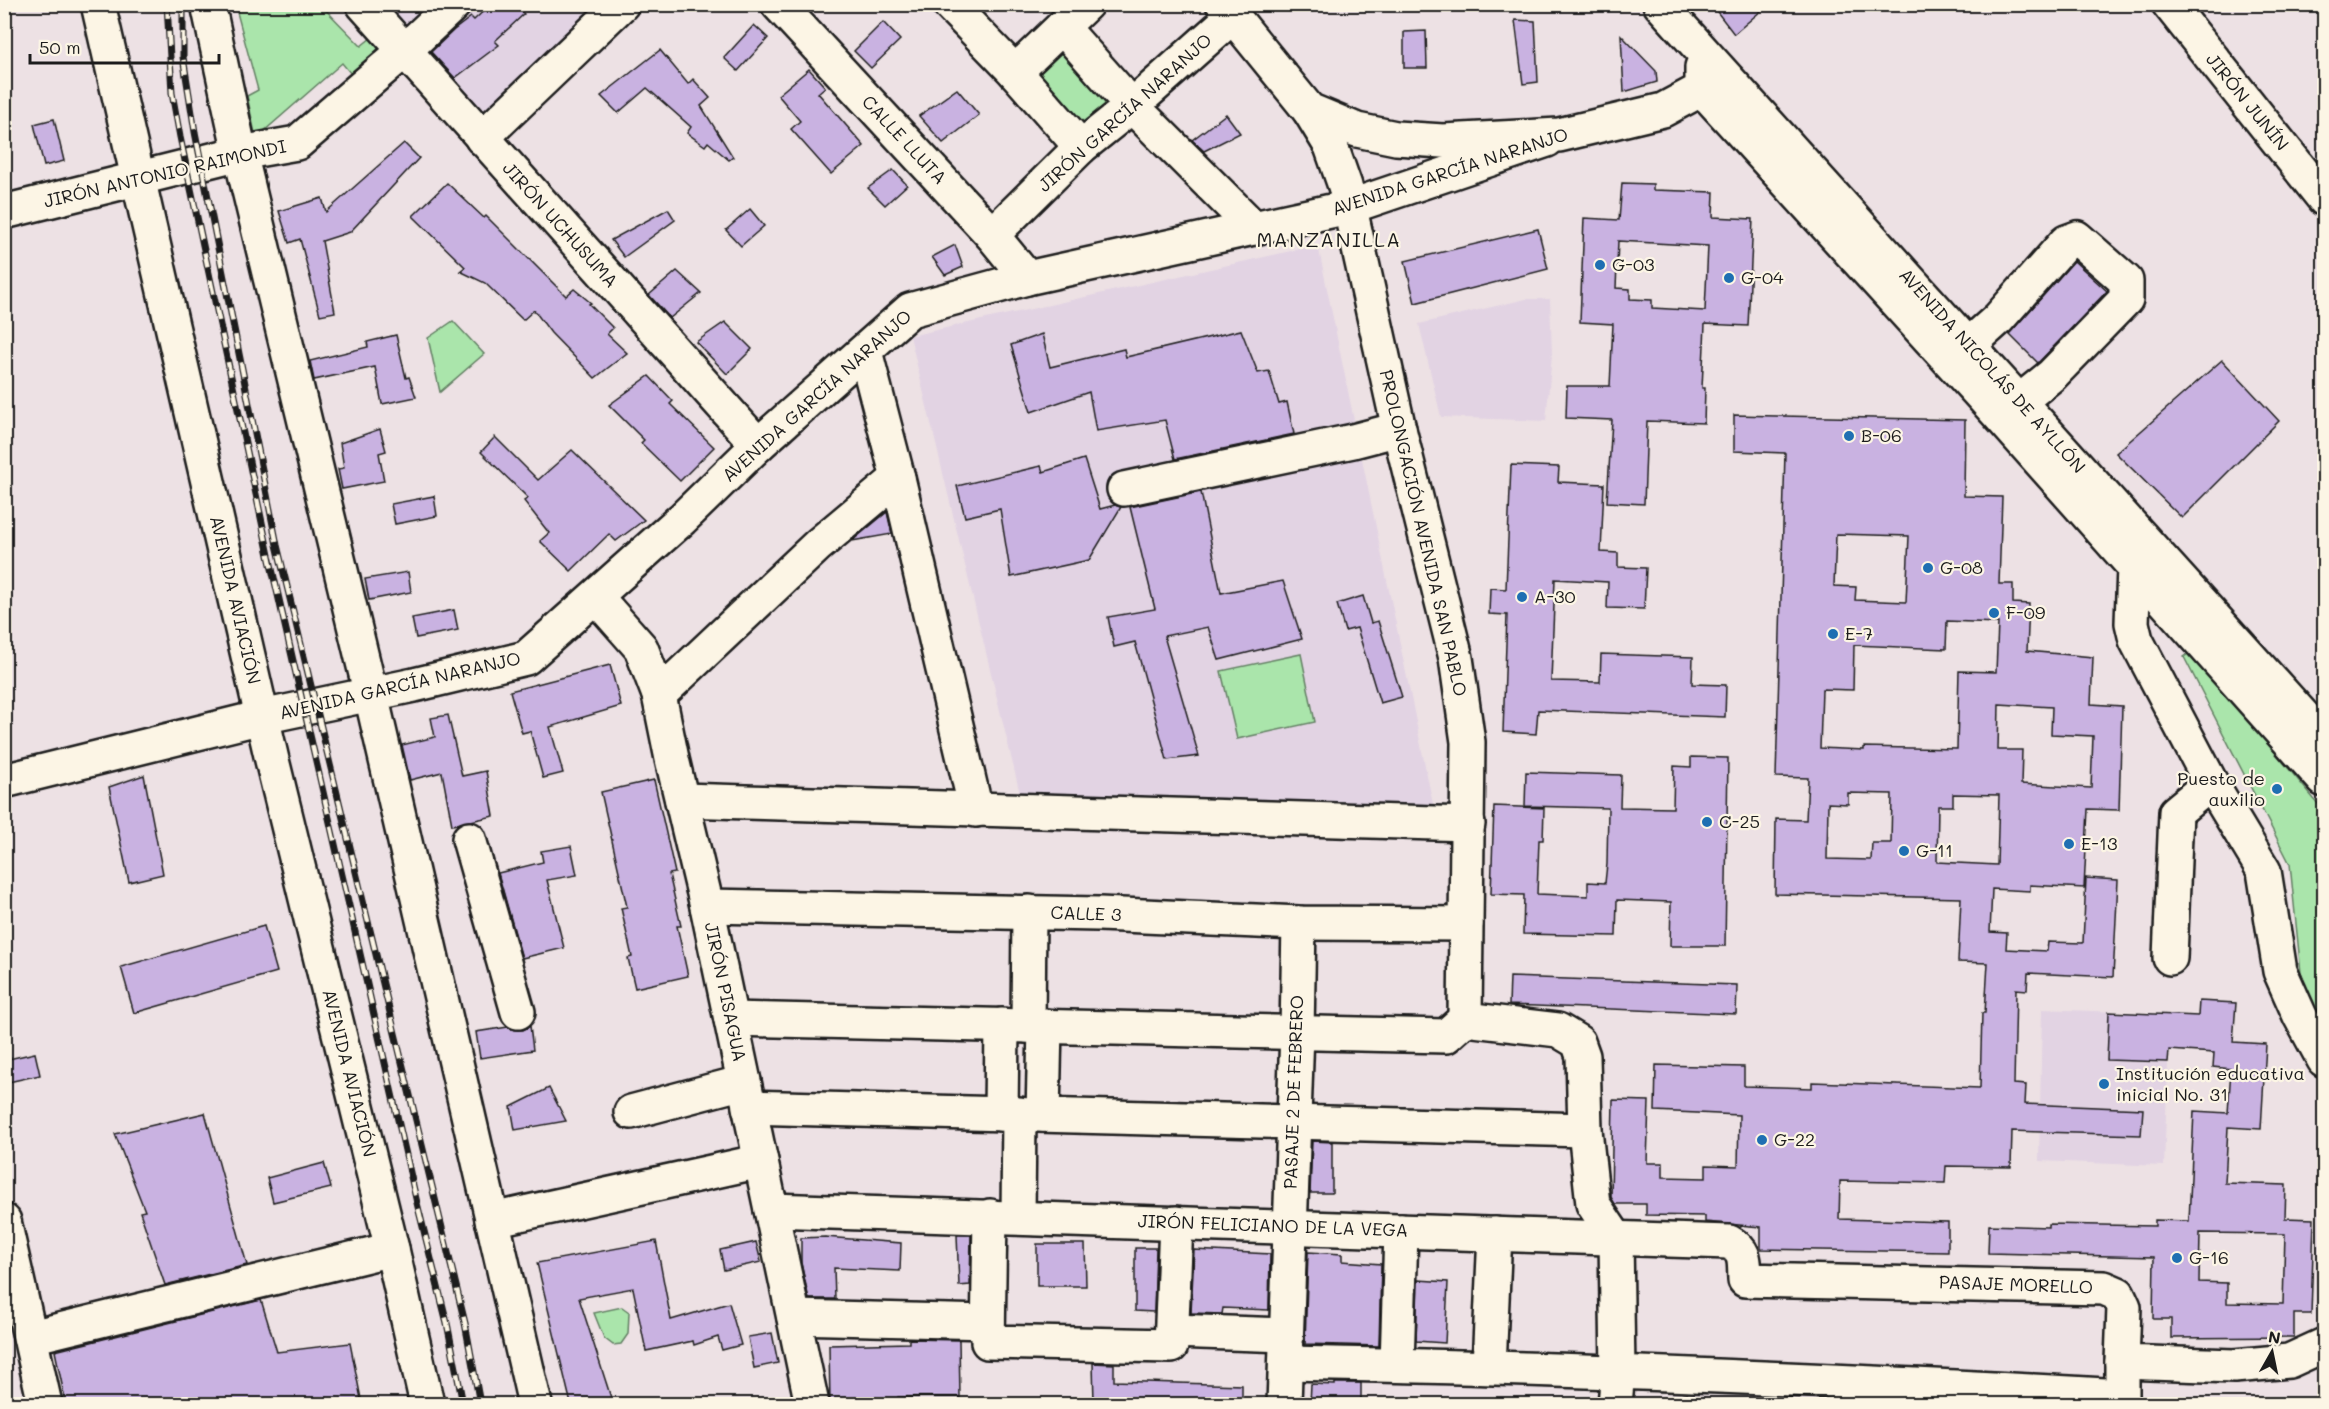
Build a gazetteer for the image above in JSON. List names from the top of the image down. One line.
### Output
{"streets":{"street":["JIRÓN JUNÍN","JIRÓN GARCÍA NARANJO","CALLE LLUTA","AVENIDA GARCÍA NARANJO","JIRÓN ANTONIO RAIMONDI","JIRÓN UCHUSUMA","AVENIDA NICOLÁS DE AYLLÓN","PROLONGACIÓN AVENIDA SAN PABLO","AVENIDA AVIACIÓN","CALLE 3","JIRÓN PISAGUA","PASAJE 2 DE FEBRERO","JIRÓN FELICIANO DE LA VEGA","PASAJE MORELLO"]},"crossings":[["JIRÓN GARCÍA NARANJO","CALLE LLUTA"],["JIRÓN GARCÍA NARANJO","PROLONGACIÓN AVENIDA SAN PABLO"],["CALLE LLUTA","AVENIDA GARCÍA NARANJO"],["AVENIDA GARCÍA NARANJO","JIRÓN UCHUSUMA"],["AVENIDA GARCÍA NARANJO","AVENIDA NICOLÁS DE AYLLÓN"],["AVENIDA GARCÍA NARANJO","PROLONGACIÓN AVENIDA SAN PABLO"],["AVENIDA GARCÍA NARANJO","AVENIDA AVIACIÓN"],["AVENIDA GARCÍA NARANJO","JIRÓN PISAGUA"],["JIRÓN ANTONIO RAIMONDI","JIRÓN UCHUSUMA"],["JIRÓN ANTONIO RAIMONDI","AVENIDA AVIACIÓN"],["PROLONGACIÓN AVENIDA SAN PABLO","CALLE 3"],["CALLE 3","JIRÓN PISAGUA"],["CALLE 3","PASAJE 2 DE FEBRERO"],["JIRÓN PISAGUA","JIRÓN FELICIANO DE LA VEGA"],["PASAJE 2 DE FEBRERO","JIRÓN FELICIANO DE LA VEGA"],["JIRÓN FELICIANO DE LA VEGA","PASAJE MORELLO"]],"districts":["MANZANILLA"],"places":["G-03","G-04","B-06","G-08","A-30","F-09","E-7","Puesto de auxilio","C-25","E-13","G-11","Institución educativa inicial No. 31","G-22","G-16"],"scale_bar":"50 m","north":"top"}
